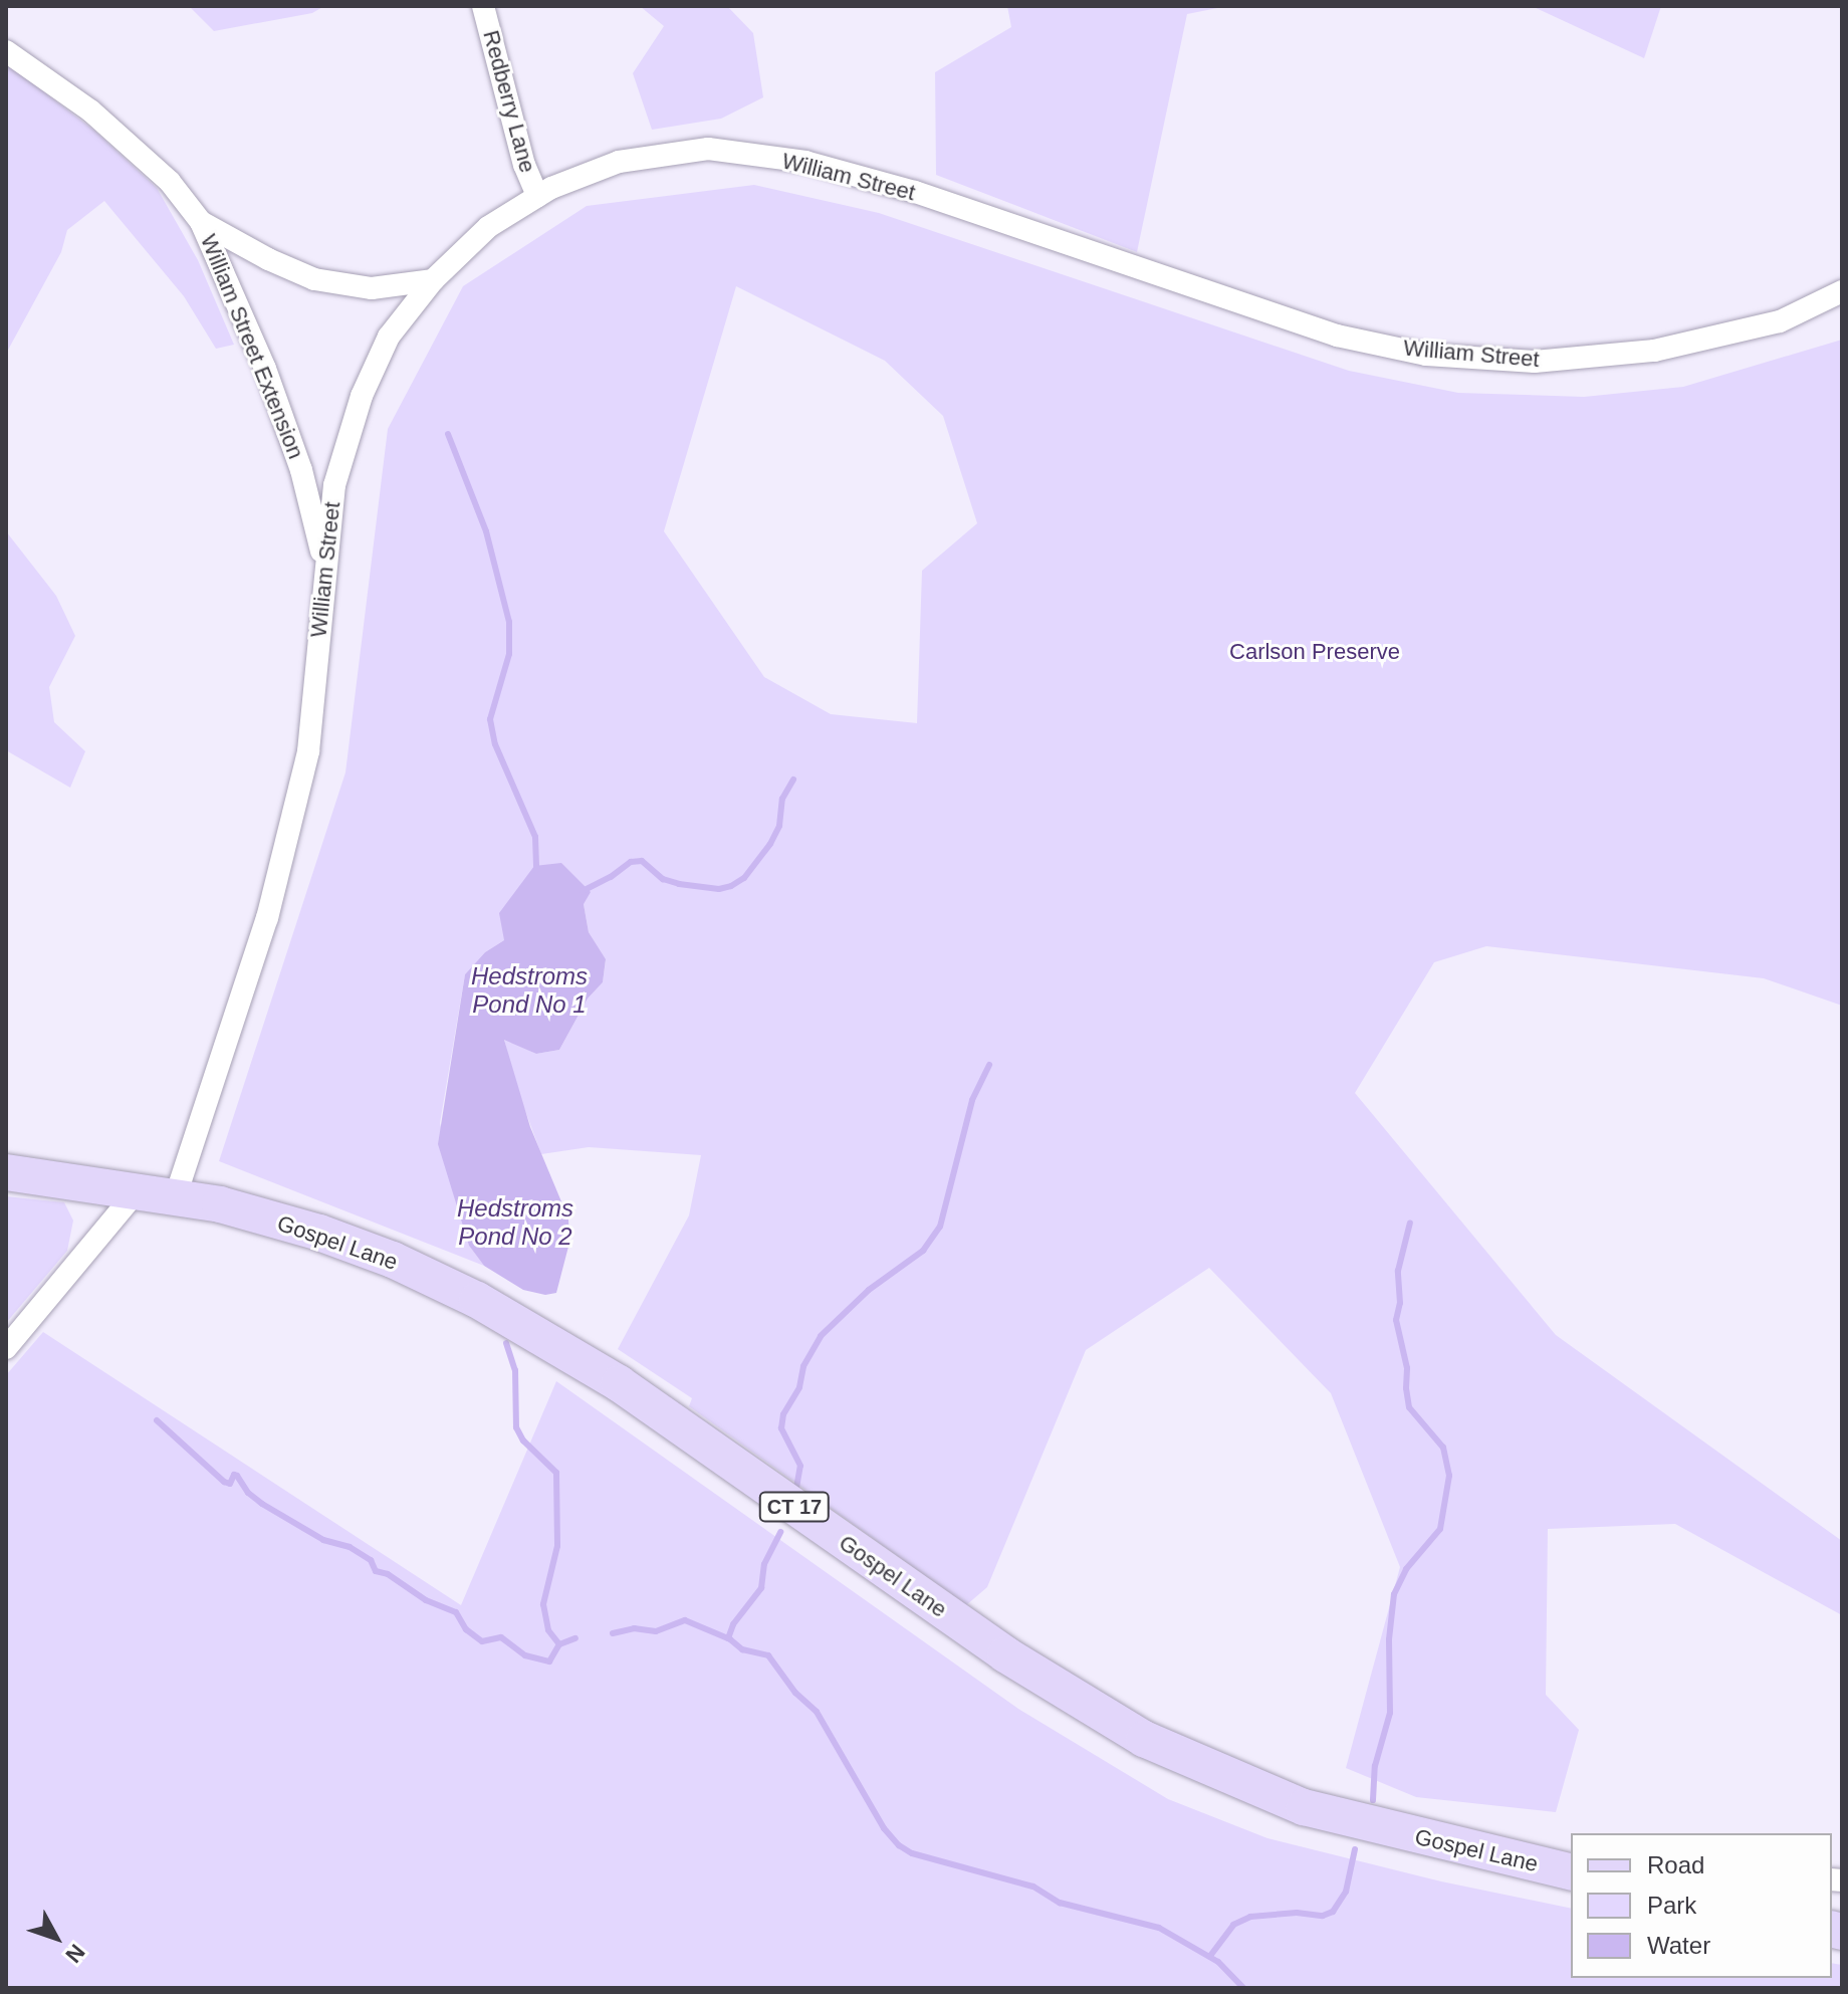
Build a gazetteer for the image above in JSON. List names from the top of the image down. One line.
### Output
{"streets":{"main road":["Gospel Lane","CT 17"],"street":["Redberry Lane","William Street","William Street Extension"]},"crossings":[["Redberry Lane","William Street"],["William Street","William Street Extension"],["William Street","Gospel Lane"]],"water":["Hedstroms Pond No 1","Hedstroms Pond No 2"],"parks":["Carlson Preserve"],"legend":["Road","Park","Water"],"north":"bottom right"}
